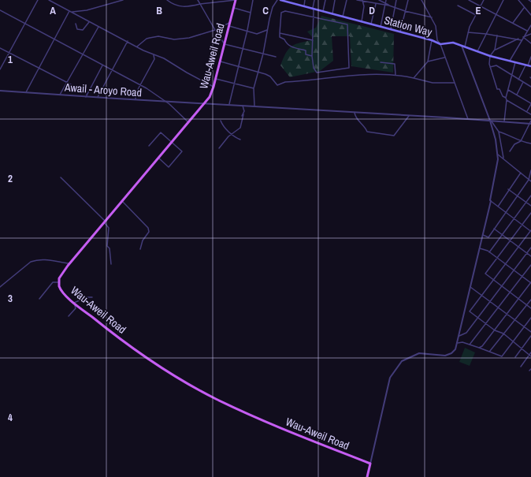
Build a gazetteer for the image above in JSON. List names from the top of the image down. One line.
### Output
{"streets":{"main road":["Station Way","Wau-Aweil Road"],"street":["Awail - Aroyo Road"]},"crossings":[["Wau-Aweil Road","Awail - Aroyo Road"]],"grid":{"columns":["A","B","C","D","E"],"rows":["1","2","3","4"]}}
